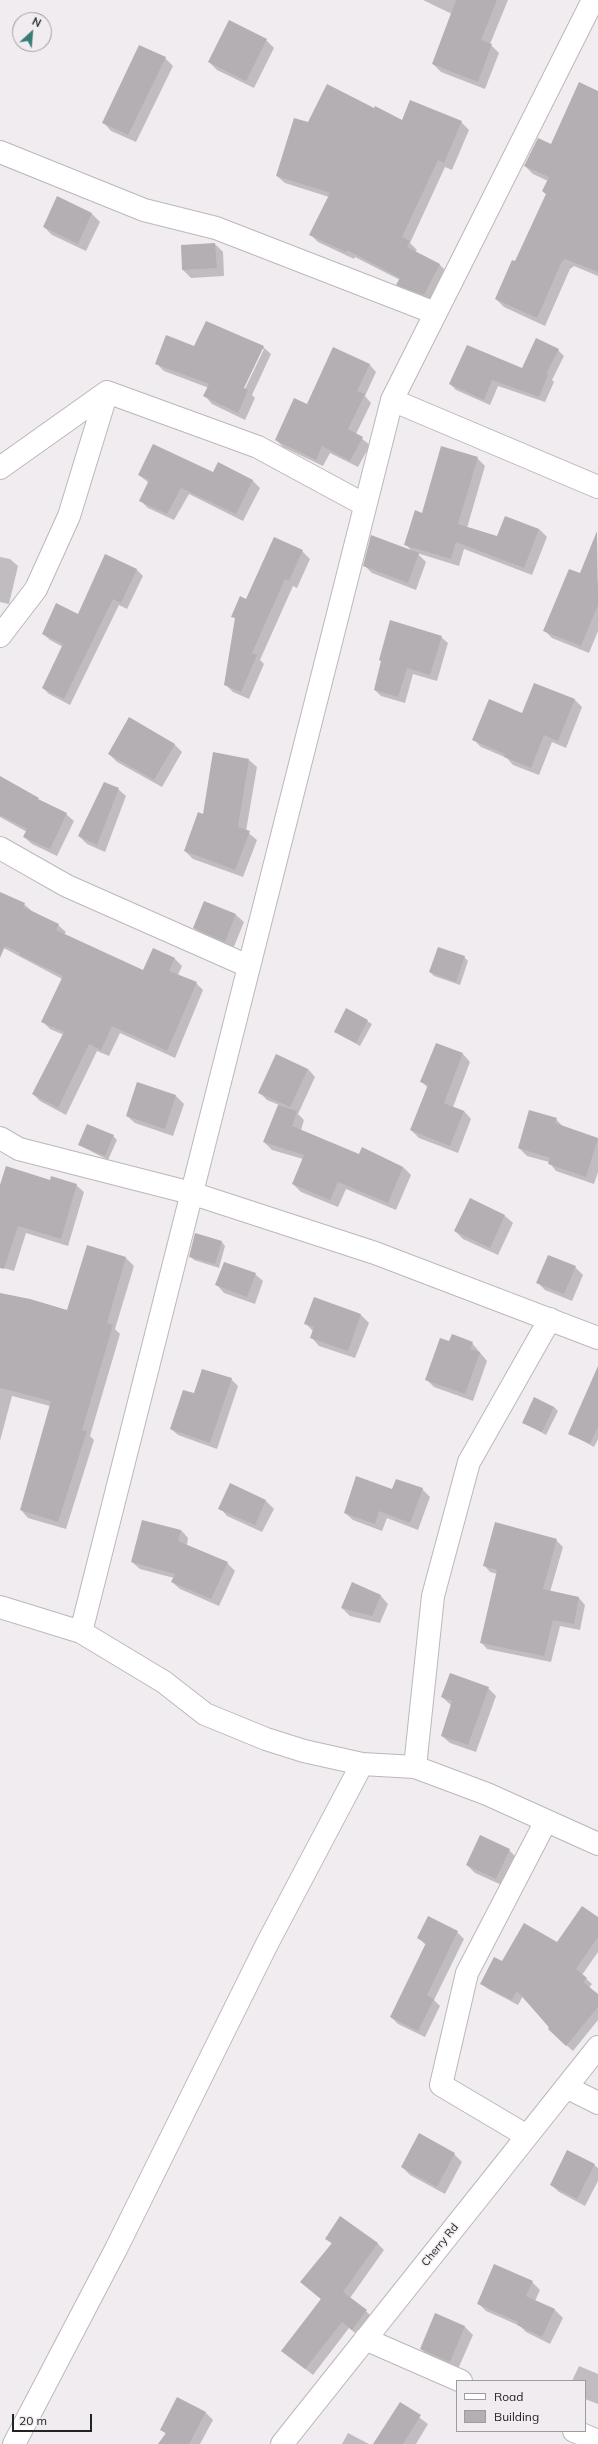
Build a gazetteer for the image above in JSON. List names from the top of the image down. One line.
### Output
{"streets":{"street":["Cherry Rd"]},"legend":["Road","Building"],"scale_bar":"20 m","north":"top right"}
